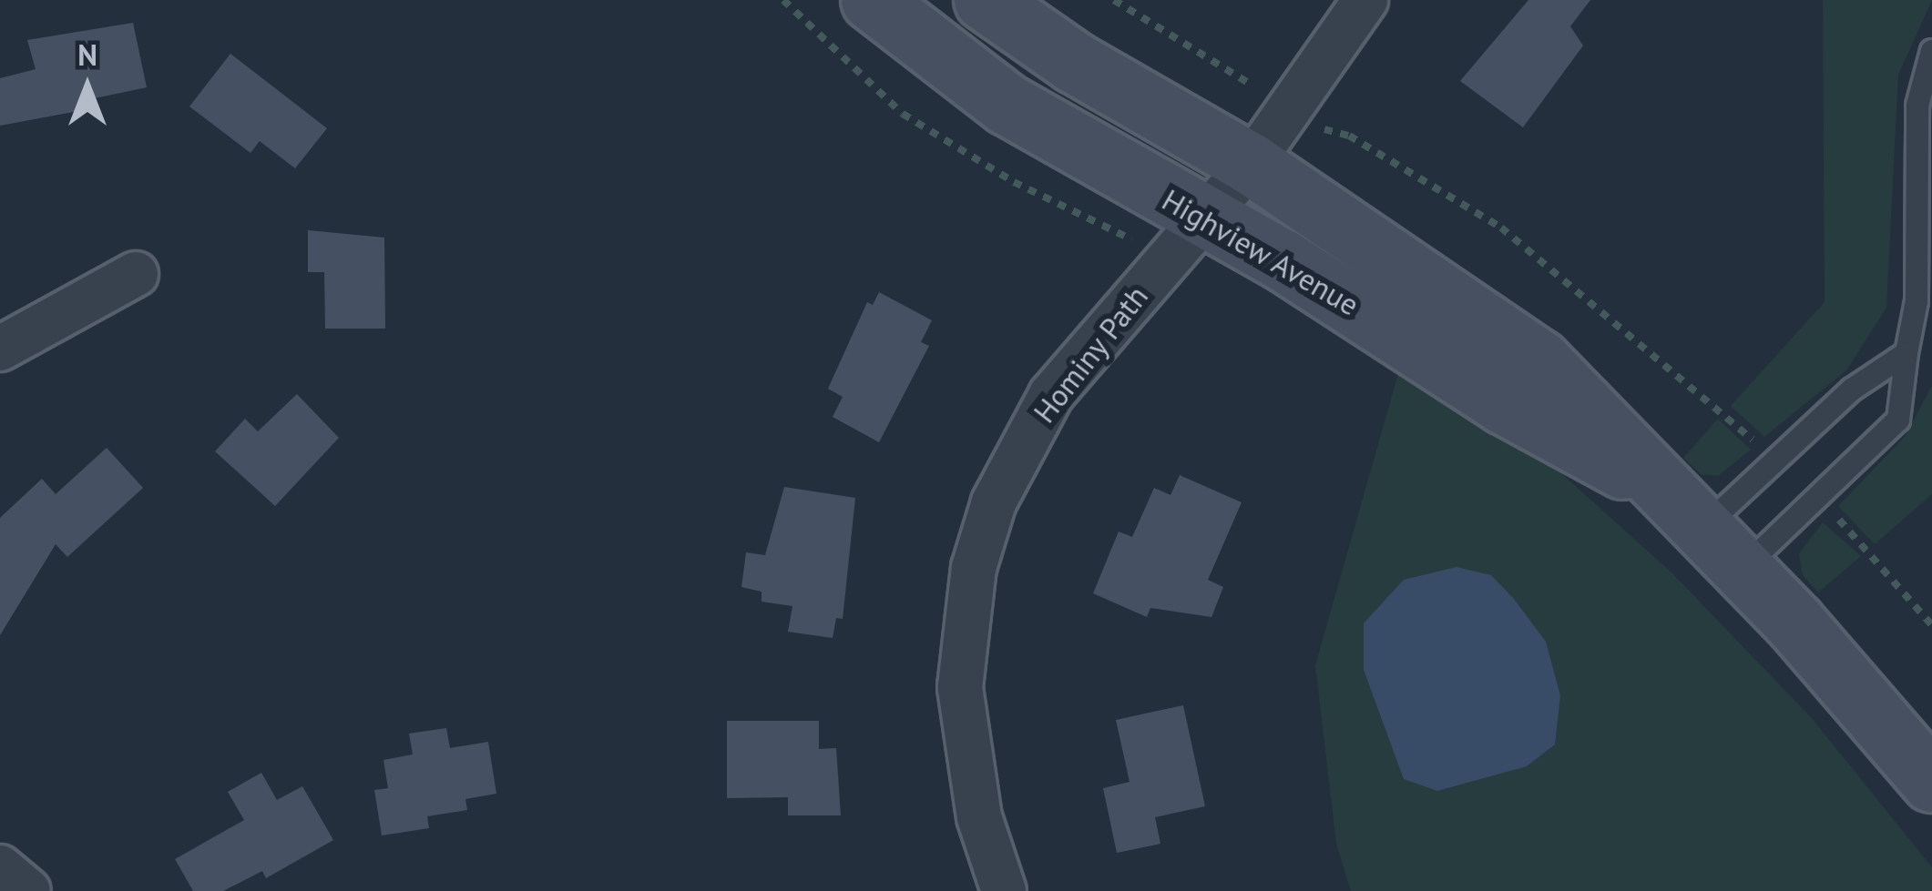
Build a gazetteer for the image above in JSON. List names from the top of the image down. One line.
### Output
{"streets":{"street":["Highview Avenue","Hominy Path"]},"crossings":[["Highview Avenue","Hominy Path"]],"north":"top"}
